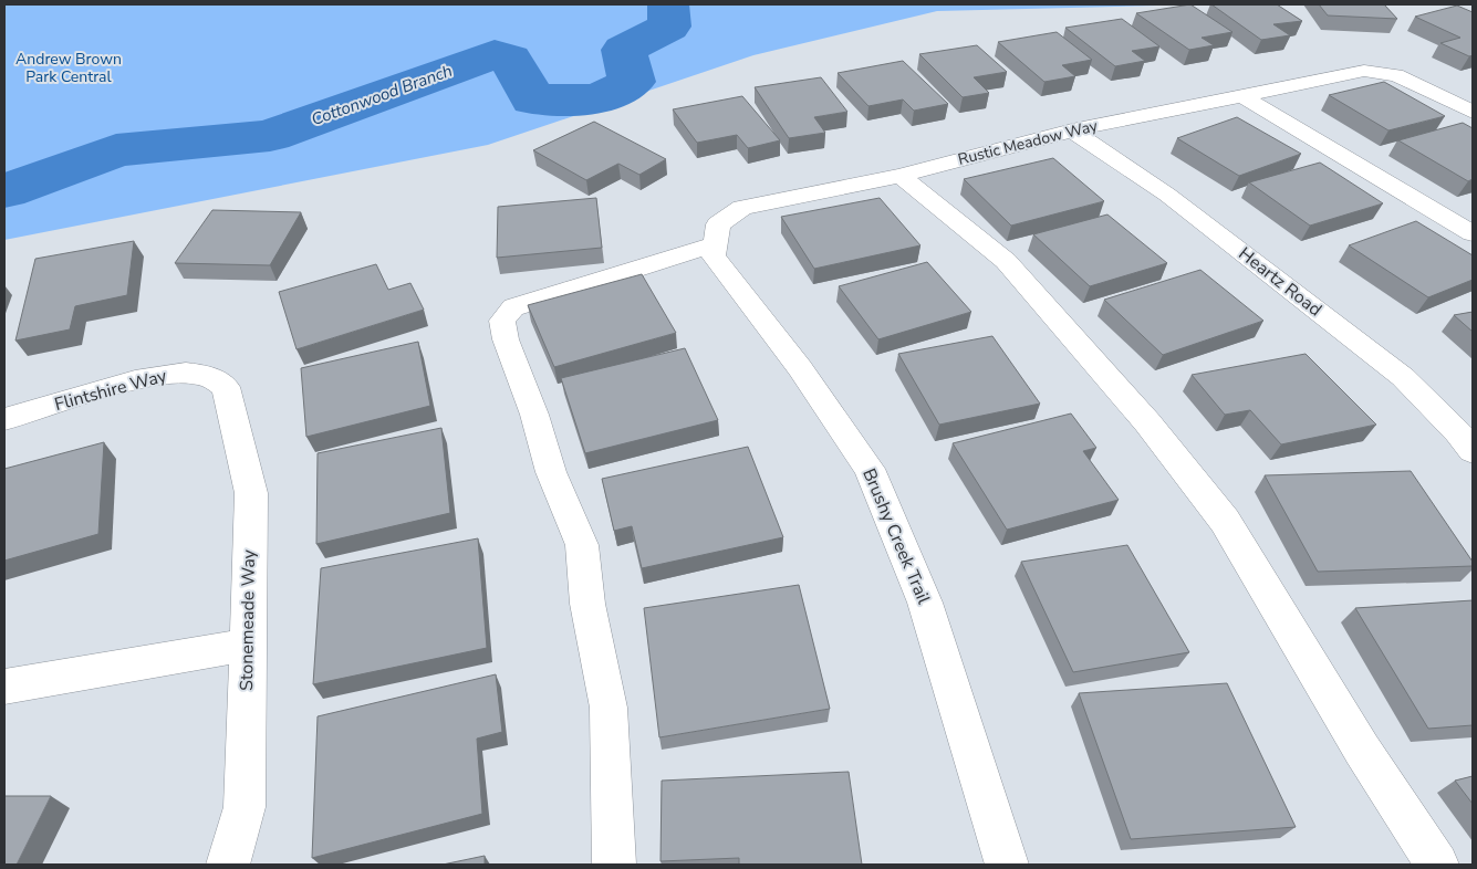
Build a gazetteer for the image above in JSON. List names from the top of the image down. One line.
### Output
{"streets":{"street":["Rustic Meadow Way","Heartz Road","Flintshire Way","Brushy Creek Trail","Stonemeade Way"]},"crossings":[["Rustic Meadow Way","Heartz Road"],["Rustic Meadow Way","Brushy Creek Trail"],["Flintshire Way","Stonemeade Way"]],"water":["Cottonwood Branch"],"parks":["Andrew Brown Park Central"]}
